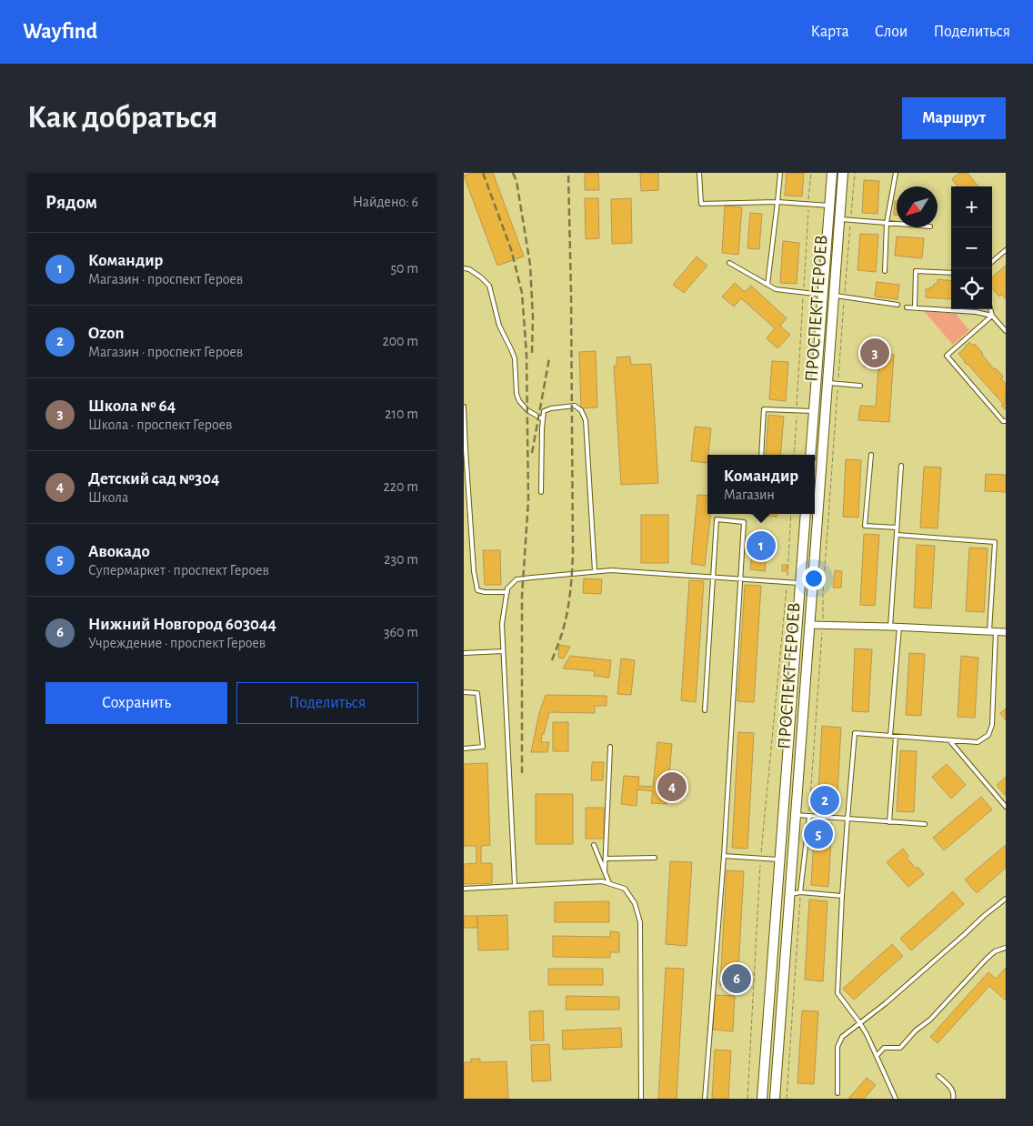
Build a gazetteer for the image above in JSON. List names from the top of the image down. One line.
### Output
{"streets":{"main road":["ПРОСПЕКТ ГЕРОЕВ"]},"north":"bottom left","page":{"header":"Wayfind","nav":["Карта","Слои","Поделиться"],"buttons":["Маршрут",["Сохранить","Поделиться"]],"title":"Как добраться","heading":["Рядом","Найдено: 6"],"map_buttons":["+","−"],"list":[{"mark":"1","name":"Командир","note":"Магазин · проспект Героев","value":"50 m"},{"mark":"2","name":"Ozon","note":"Магазин · проспект Героев","value":"200 m"},{"mark":"3","name":"Школа № 64","note":"Школа · проспект Героев","value":"210 m"},{"mark":"4","name":"Детский сад №304","note":"Школа","value":"220 m"},{"mark":"5","name":"Авокадо","note":"Супермаркет · проспект Героев","value":"230 m"},{"mark":"6","name":"Нижний Новгород 603044","note":"Учреждение · проспект Героев","value":"360 m"}],"pins":["3","1","4","2","5","6"],"popup":["Командир","Магазин"]}}
